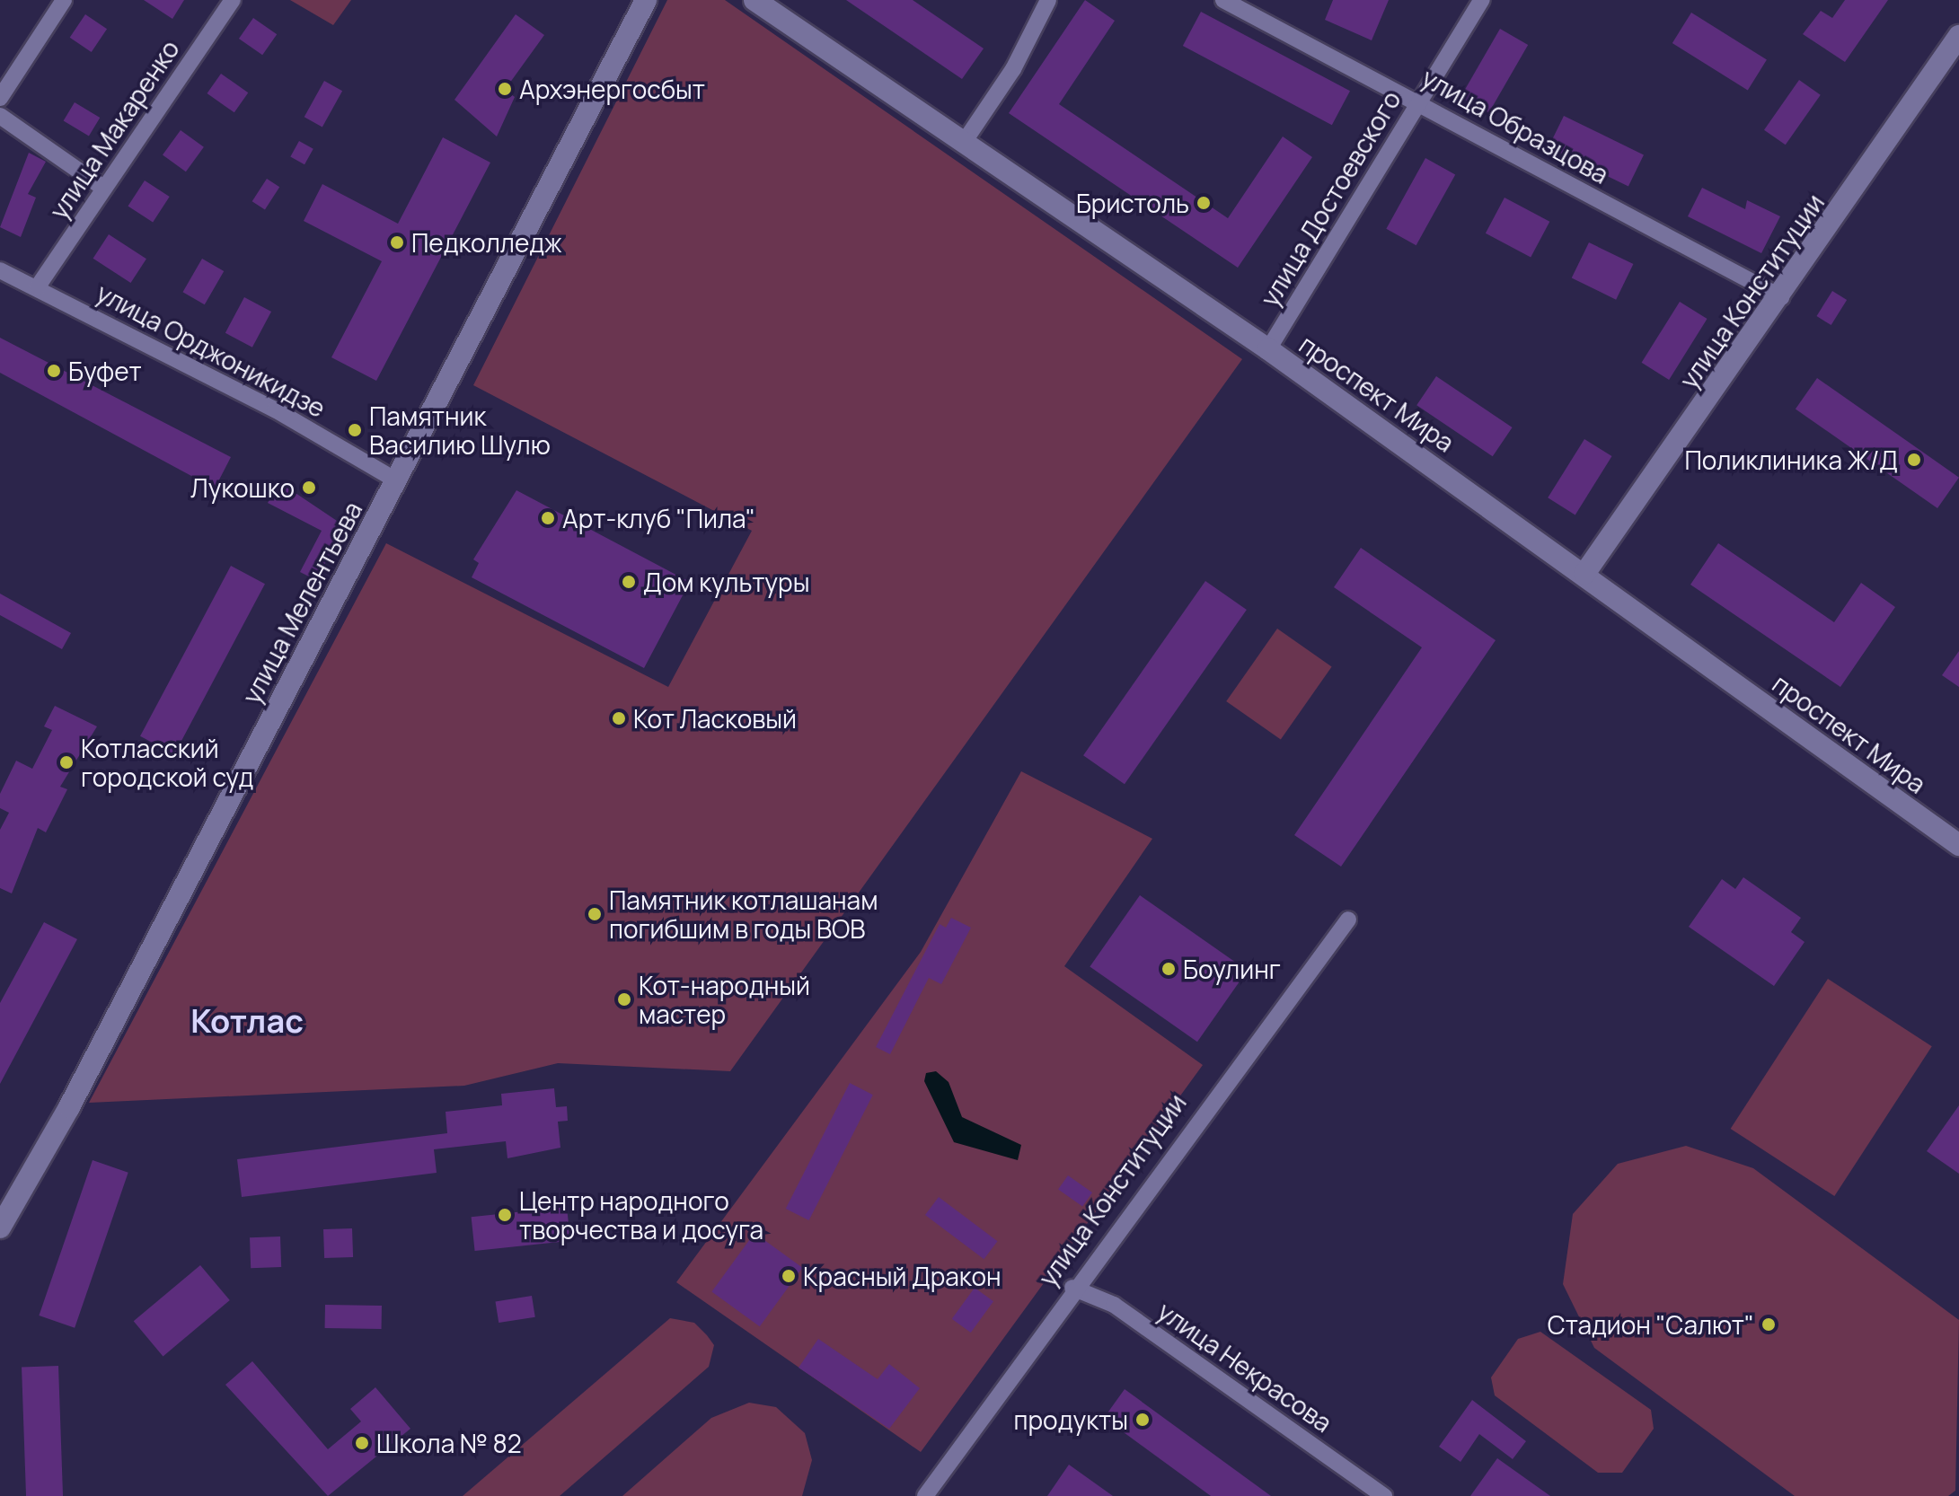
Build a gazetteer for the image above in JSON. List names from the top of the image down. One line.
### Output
{"streets":{"street":["улица Образцова","улица Макаренко","улица Достоевского","улица Конституции","улица Орджоникидзе","проспект Мира","улица Мелентьева","улица Некрасова"]},"crossings":[["улица Образцова","улица Достоевского"],["улица Образцова","улица Конституции"],["улица Макаренко","улица Орджоникидзе"],["улица Достоевского","проспект Мира"],["улица Конституции","проспект Мира"],["улица Конституции","улица Некрасова"],["улица Орджоникидзе","улица Мелентьева"]],"districts":["Котлас"],"places":["Архэнергосбыт","Бристоль","Педколледж","Буфет","Памятник Василию Шулю","Поликлиника Ж/Д","Лукошко","Арт-клуб \"Пила\"","Дом культуры","Кот Ласковый","Котласский городской суд","Памятник котлашанам погибшим в годы ВОВ","Боулинг","Кот-народный мастер","Центр народного творчества и досуга","Красный Дракон","Стадион \"Салют\"","продукты","Школа № 82"]}
